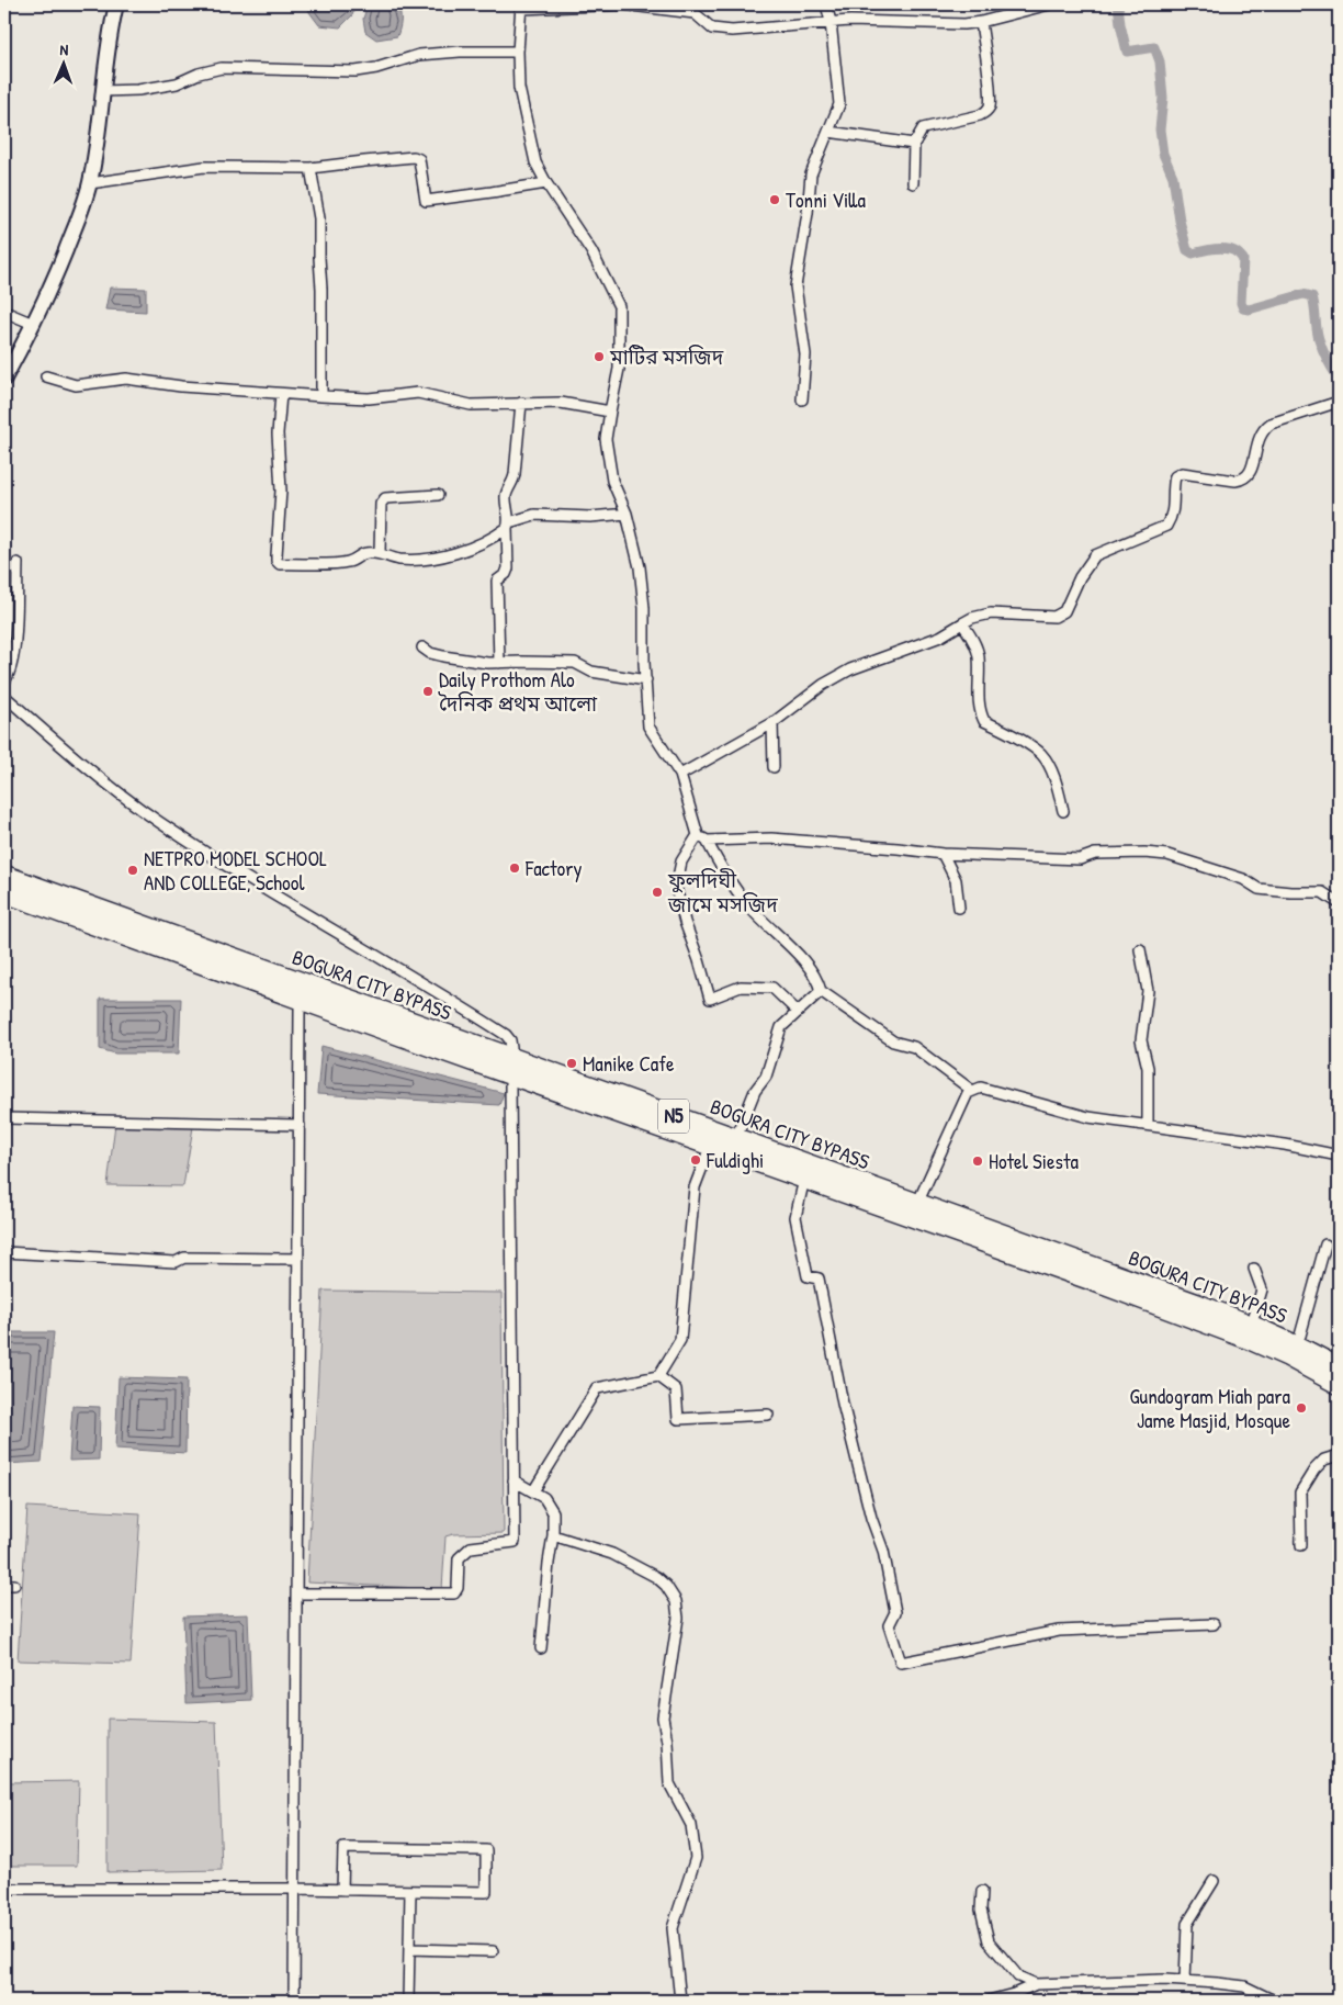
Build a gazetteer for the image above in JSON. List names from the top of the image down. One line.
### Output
{"streets":{"highway":["BOGURA CITY BYPASS","N5"]},"places":["Tonni Villa","মাটির মসজিদ","Daily Prothom Alo দৈনিক প্রথম আলো","Factory","NETPRO MODEL SCHOOL AND COLLEGE, School","ফুলদিঘী জামে মসজিদ","Manike Cafe","Fuldighi","Hotel Siesta","Gundogram Miah para Jame Masjid, Mosque"],"north":"top"}
